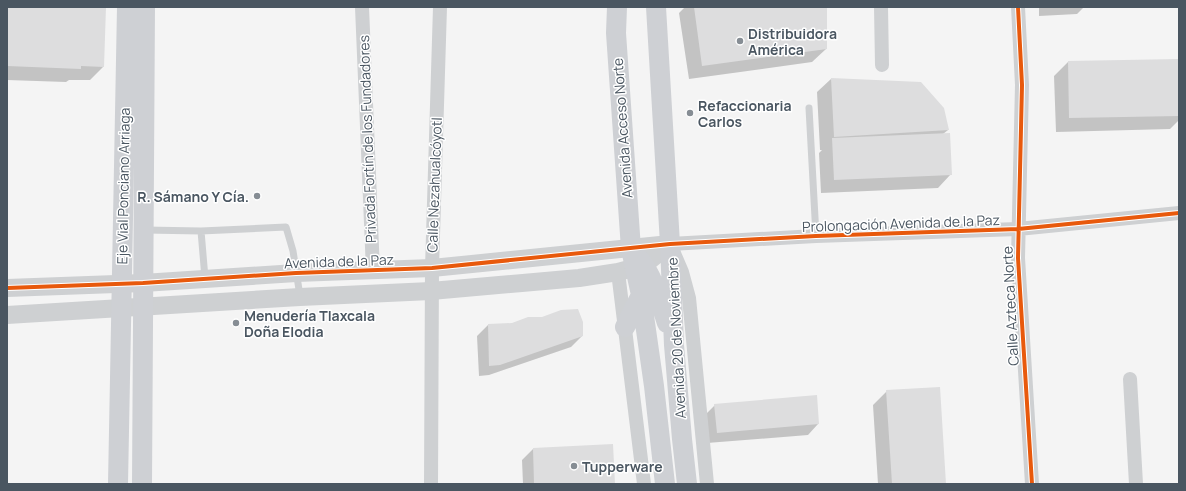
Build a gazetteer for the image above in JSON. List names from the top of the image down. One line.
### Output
{"streets":{"main road":["Avenida Acceso Norte","Eje Vial Ponciano Arriaga","Avenida 20 de Noviembre"],"street":["Privada Fortín de los Fundadores","Calle Nezahualcóyotl","Prolongación Avenida de la Paz","Avenida de la Paz","Calle Azteca Norte"]},"crossings":[["Avenida Acceso Norte","Avenida de la Paz"],["Avenida Acceso Norte","Avenida 20 de Noviembre"],["Privada Fortín de los Fundadores","Avenida de la Paz"],["Calle Nezahualcóyotl","Avenida de la Paz"],["Eje Vial Ponciano Arriaga","Avenida de la Paz"],["Prolongación Avenida de la Paz","Avenida de la Paz"],["Prolongación Avenida de la Paz","Calle Azteca Norte"],["Prolongación Avenida de la Paz","Avenida 20 de Noviembre"],["Avenida de la Paz","Avenida 20 de Noviembre"]],"places":["Distribuidora América","Refaccionaria Carlos","R. Sámano Y Cía.","Menudería Tlaxcala Doña Elodia","Tupperware"]}
